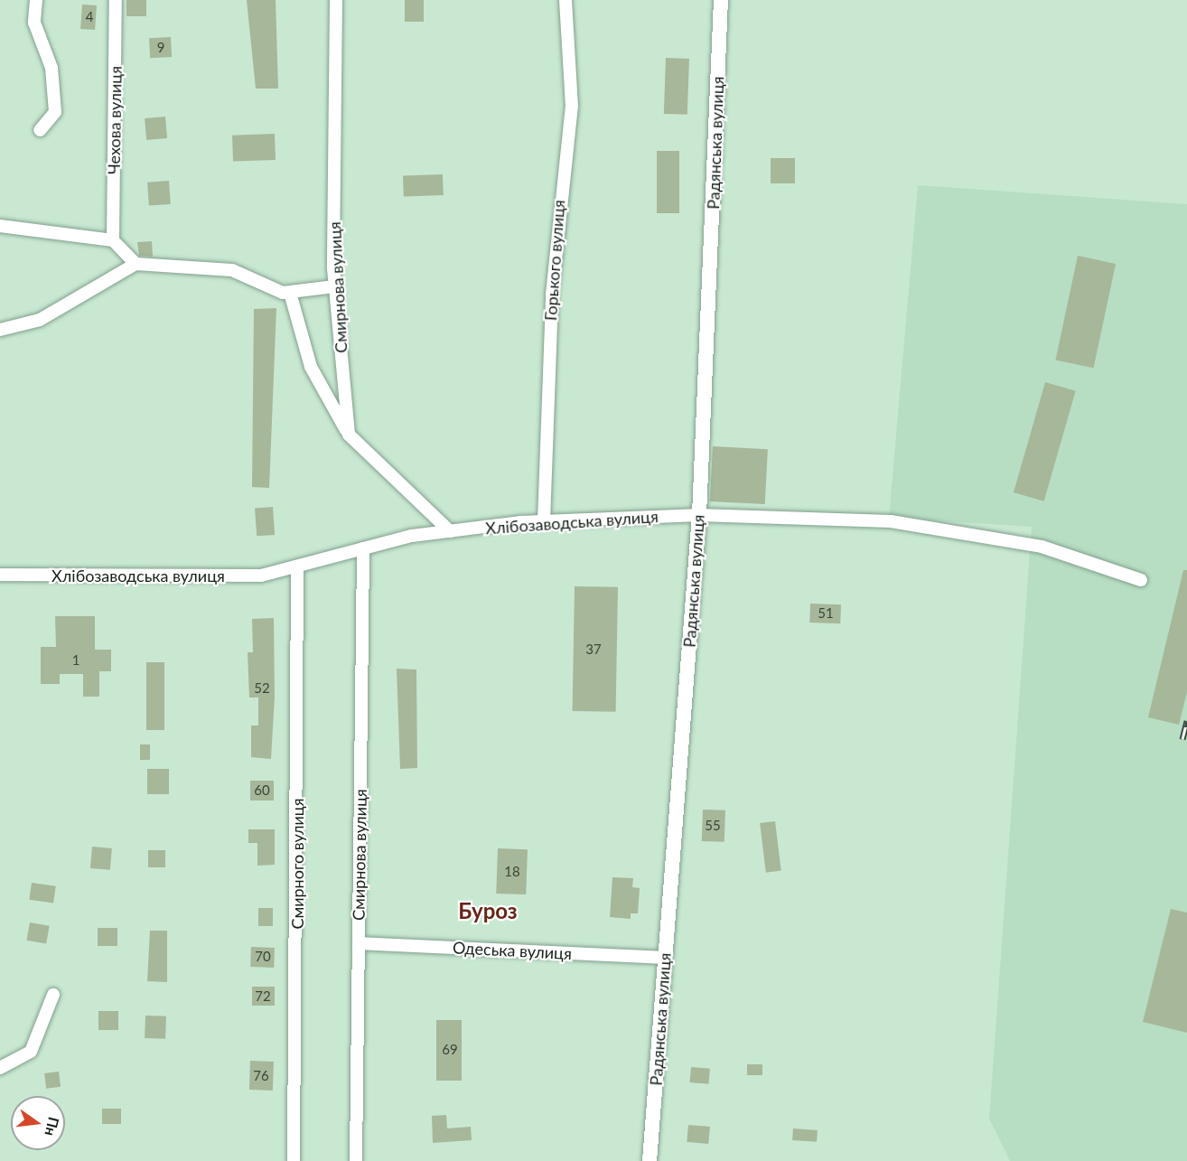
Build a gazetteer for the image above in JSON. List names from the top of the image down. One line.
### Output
{"streets":{"street":["Чехова вулиця","Радянська вулиця","Горького вулиця","Смирнова вулиця","Хлібозаводська вулиця","Смирного вулиця","Одеська вулиця"]},"crossings":[["Радянська вулиця","Хлібозаводська вулиця"],["Радянська вулиця","Одеська вулиця"],["Горького вулиця","Хлібозаводська вулиця"],["Смирнова вулиця","Хлібозаводська вулиця"],["Смирнова вулиця","Одеська вулиця"],["Хлібозаводська вулиця","Смирного вулиця"]],"districts":["Буроз"],"house_numbers":["4","9","51","37","1","52","60","55","18","70","72","69","76"],"north":"right"}
